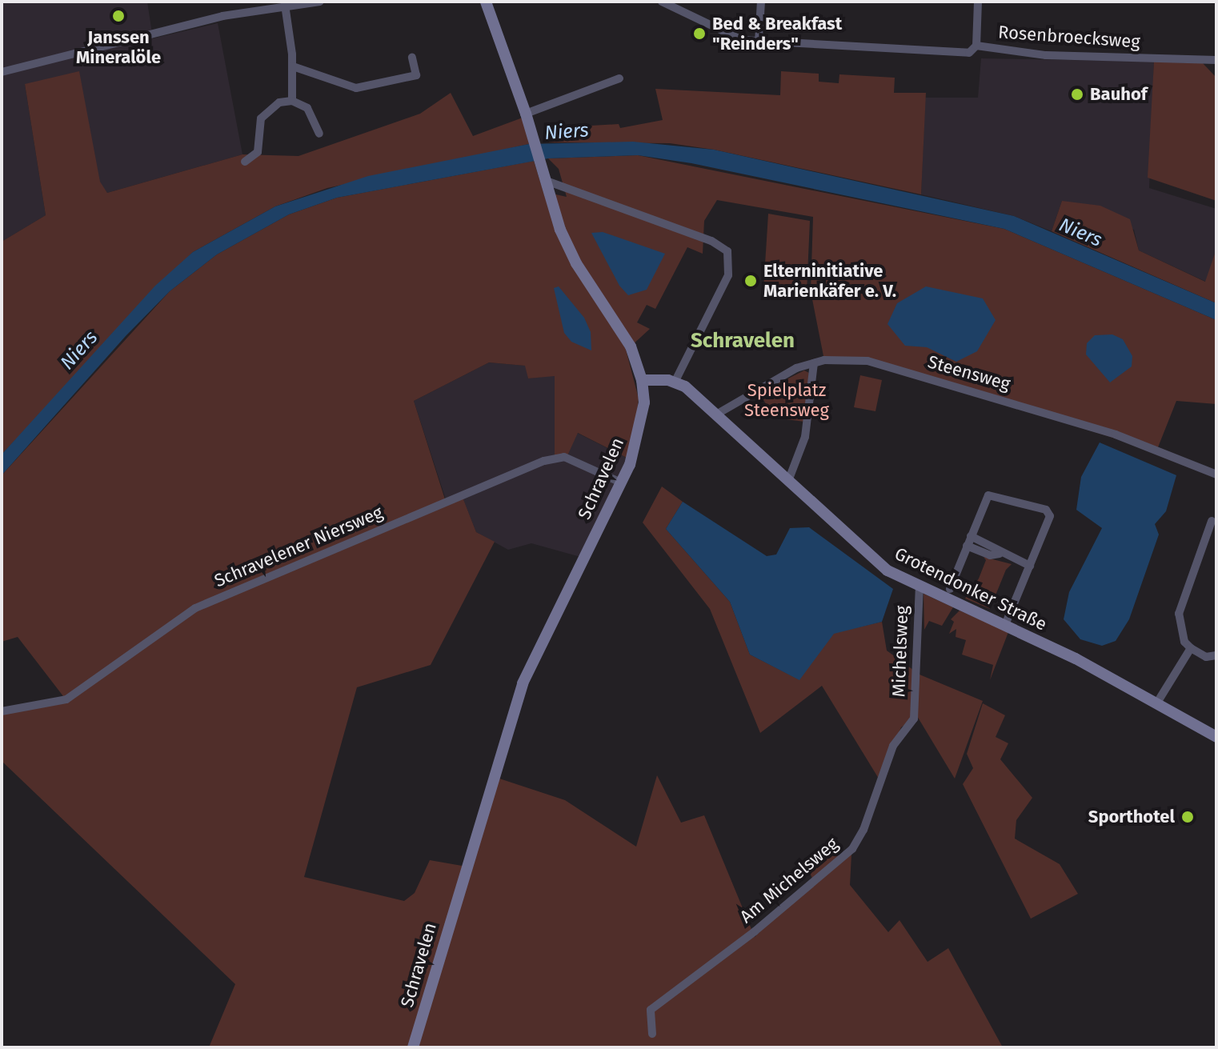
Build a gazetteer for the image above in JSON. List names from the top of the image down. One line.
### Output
{"streets":{"main road":["Schravelen","Grotendonker Straße"],"street":["Rosenbroecksweg","Steensweg","Schravelener Niersweg","Michelsweg","Am Michelsweg"]},"crossings":[["Steensweg","Grotendonker Straße"],["Schravelen","Schravelener Niersweg"],["Grotendonker Straße","Michelsweg"],["Michelsweg","Am Michelsweg"]],"districts":["Schravelen"],"water":["Niers"],"parks":["Spielplatz Steensweg"],"places":["Janssen Mineralöle","Bed & Breakfast \"Reinders\"","Bauhof","Elterninitiative Marienkäfer e. V.","Sporthotel"]}
